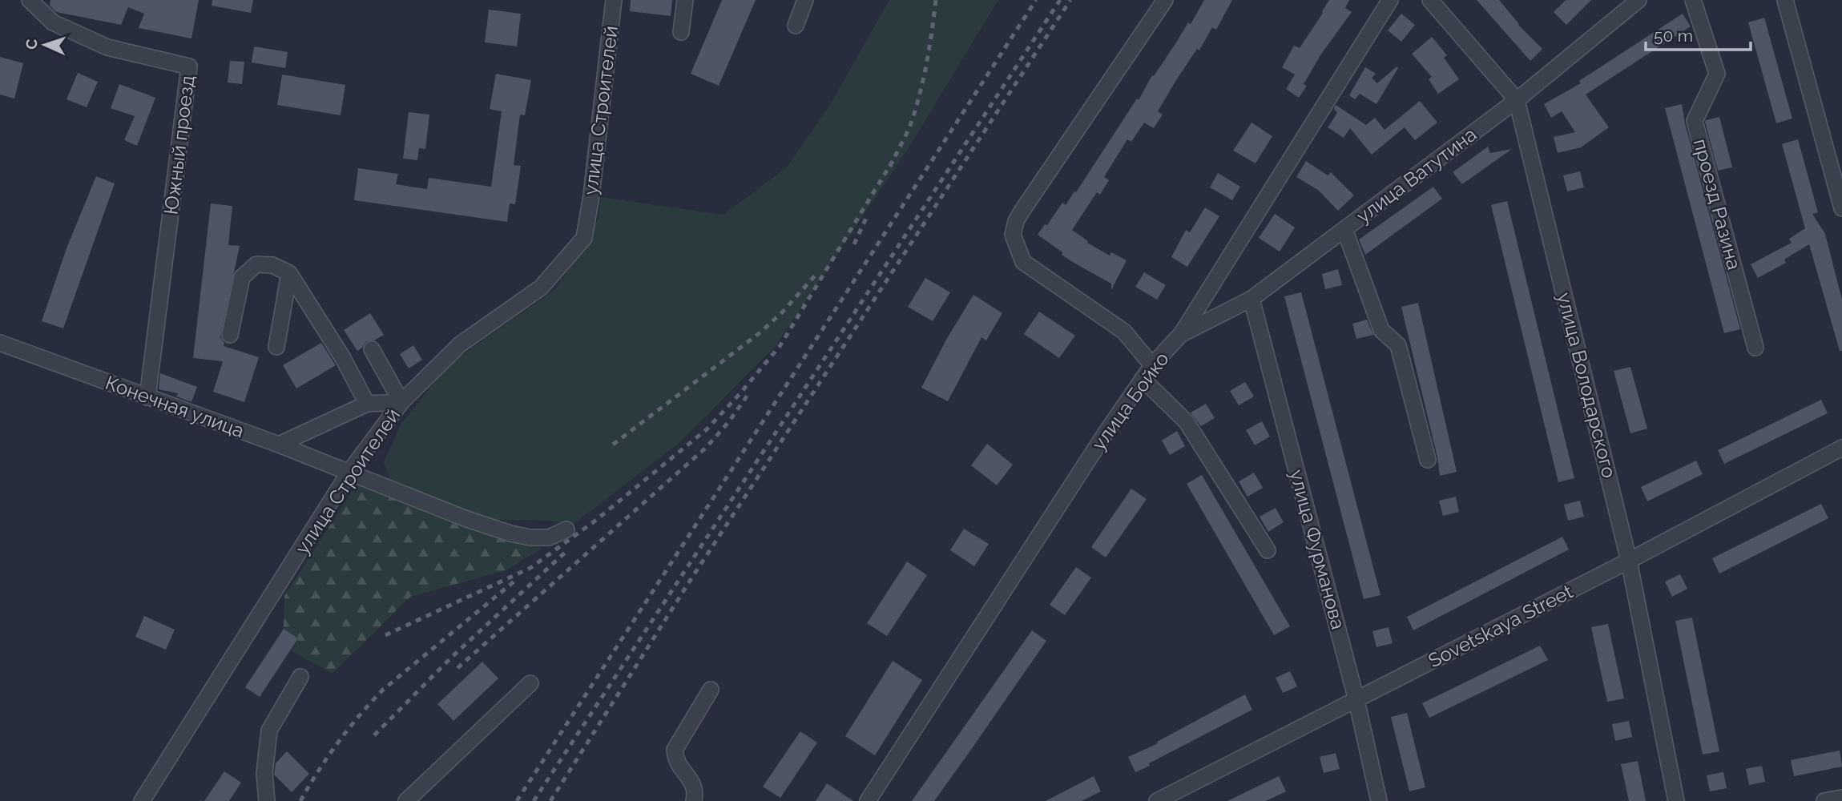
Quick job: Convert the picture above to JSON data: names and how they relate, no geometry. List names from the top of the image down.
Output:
{
  "streets": {
    "street": [
      "улица Строителей",
      "Южный проезд",
      "улица Ватутина",
      "проезд Разина",
      "улица Володарского",
      "улица Бойко",
      "Конечная улица",
      "улица Фурманова",
      "Sovetskaya Street"
    ]
  },
  "crossings": [
    ["улица Строителей", "Конечная улица"],
    ["Южный проезд", "Конечная улица"],
    ["улица Ватутина", "улица Володарского"],
    ["улица Ватутина", "улица Бойко"],
    ["улица Ватутина", "улица Фурманова"],
    ["улица Володарского", "Sovetskaya Street"],
    ["улица Фурманова", "Sovetskaya Street"]
  ],
  "scale_bar": "50 m",
  "north": "left"
}
